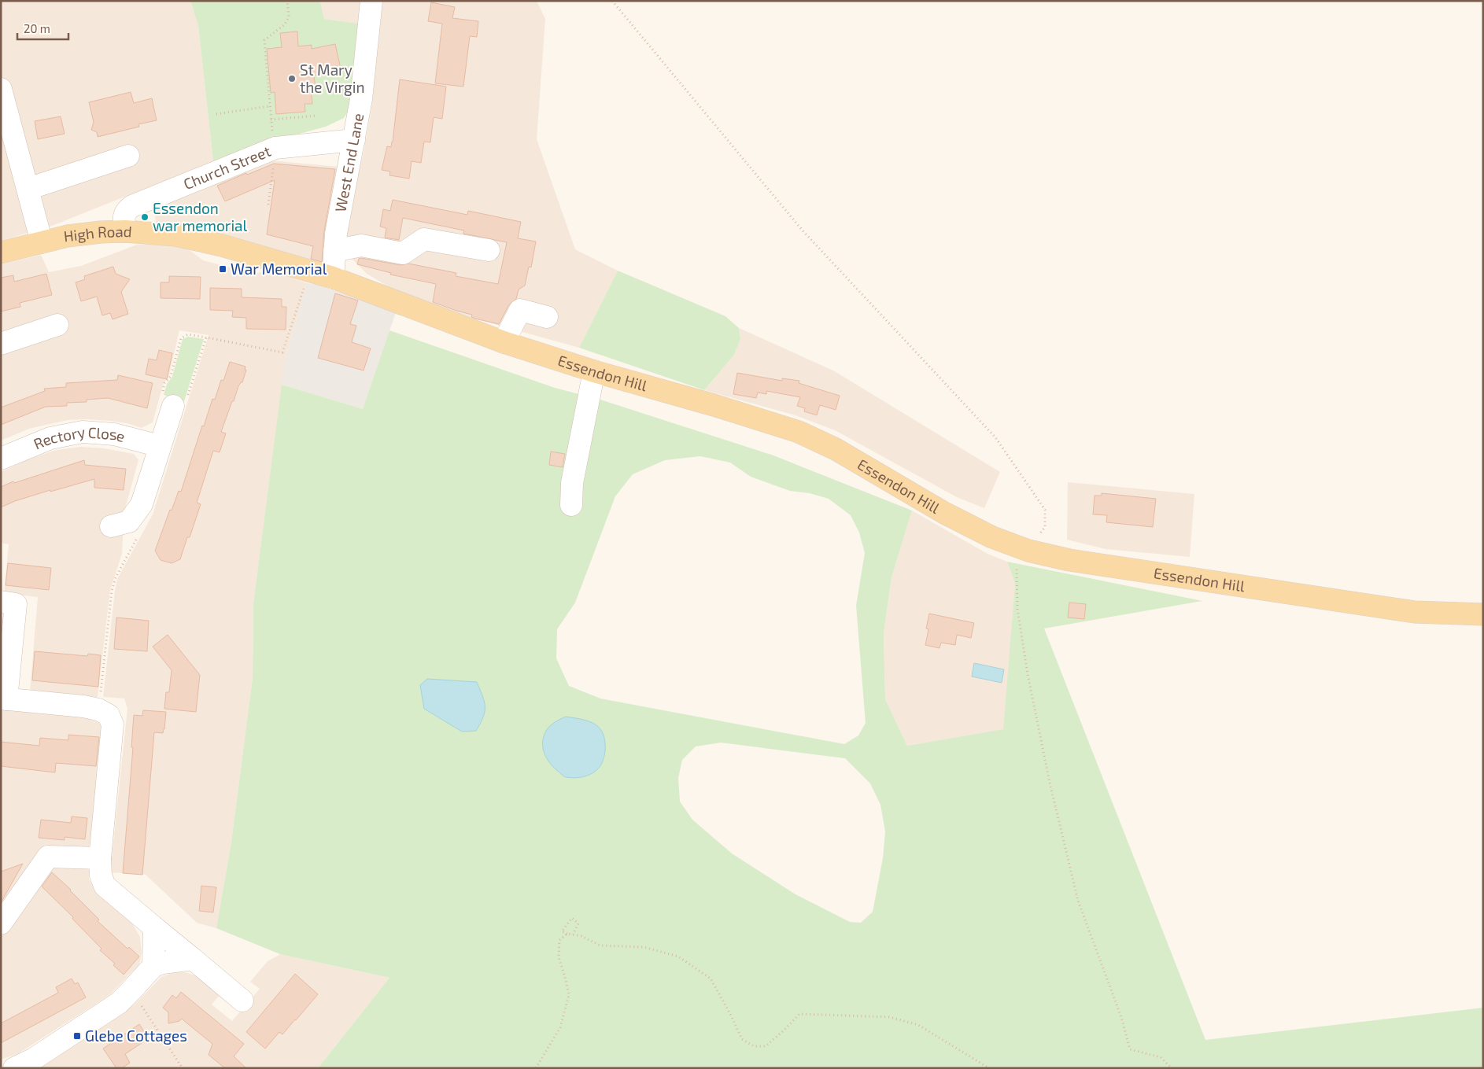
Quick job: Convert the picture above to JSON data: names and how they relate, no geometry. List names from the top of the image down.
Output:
{
  "streets": {
    "main road": ["High Road", "Essendon Hill"],
    "street": ["West End Lane", "Church Street", "Rectory Close"]
  },
  "crossings": [
    ["West End Lane", "Church Street"],
    ["West End Lane", "High Road"],
    ["West End Lane", "Essendon Hill"],
    ["Church Street", "High Road"],
    ["High Road", "Essendon Hill"]
  ],
  "places": {
    "other": ["St Mary the Virgin", "Essendon war memorial"],
    "transit": ["War Memorial", "Glebe Cottages"]
  },
  "scale_bar": "20 m"
}
